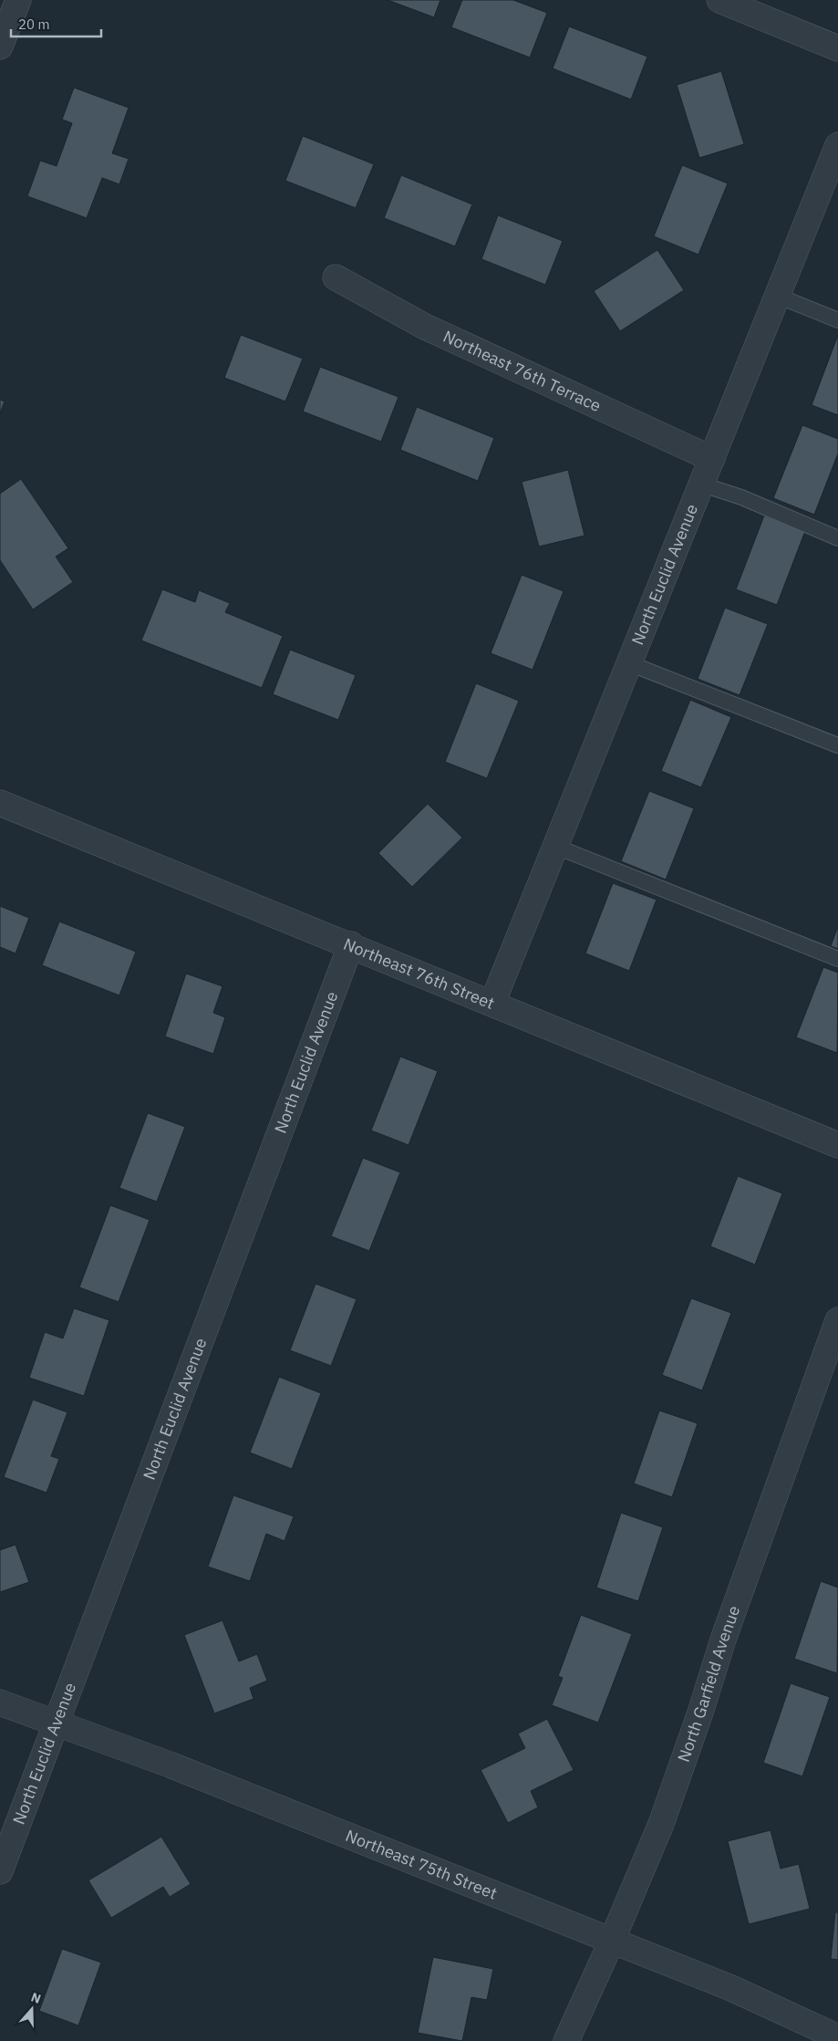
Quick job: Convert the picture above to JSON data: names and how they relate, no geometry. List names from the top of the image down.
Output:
{
  "streets": {
    "street": [
      "Northeast 76th Terrace",
      "North Euclid Avenue",
      "Northeast 76th Street",
      "North Garfield Avenue",
      "Northeast 75th Street"
    ]
  },
  "crossings": [
    ["Northeast 76th Terrace", "North Euclid Avenue"],
    ["North Euclid Avenue", "Northeast 76th Street"],
    ["North Euclid Avenue", "Northeast 75th Street"],
    ["North Garfield Avenue", "Northeast 75th Street"]
  ],
  "scale_bar": "20 m",
  "north": "top"
}
